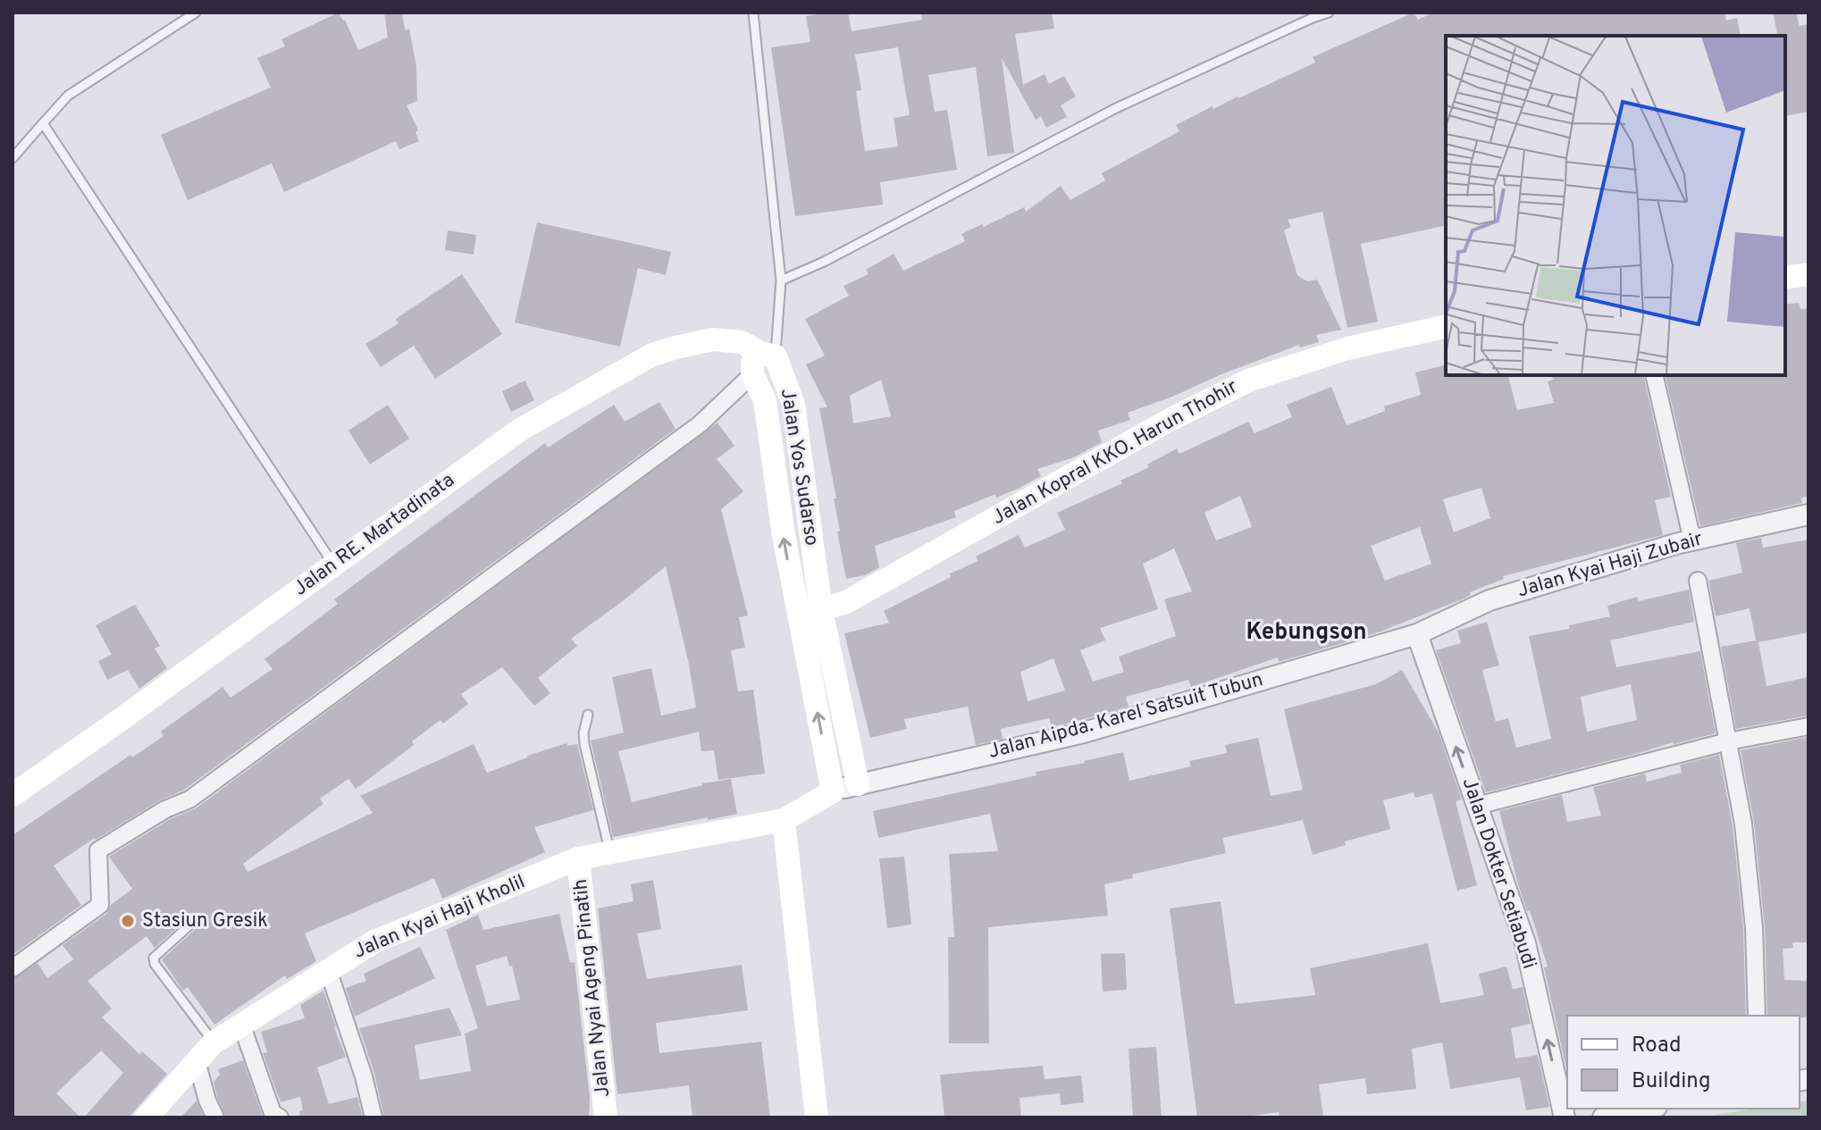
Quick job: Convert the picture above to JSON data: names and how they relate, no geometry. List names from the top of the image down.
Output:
{
  "streets": {
    "main road": [
      "Jalan Kopral KKO. Harun Thohir",
      "Jalan Yos Sudarso",
      "Jalan RE. Martadinata",
      "Jalan Kyai Haji Kholil",
      "Jalan Nyai Ageng Pinatih"
    ],
    "street": ["Jalan Kyai Haji Zubair", "Jalan Aipda. Karel Satsuit Tubun", "Jalan Dokter Setiabudi"]
  },
  "crossings": [
    ["Jalan Kopral KKO. Harun Thohir", "Jalan Yos Sudarso"],
    ["Jalan Yos Sudarso", "Jalan RE. Martadinata"],
    ["Jalan Yos Sudarso", "Jalan Aipda. Karel Satsuit Tubun"],
    ["Jalan Yos Sudarso", "Jalan Kyai Haji Kholil"],
    ["Jalan Kyai Haji Zubair", "Jalan Aipda. Karel Satsuit Tubun"],
    ["Jalan Kyai Haji Zubair", "Jalan Dokter Setiabudi"],
    ["Jalan Aipda. Karel Satsuit Tubun", "Jalan Dokter Setiabudi"],
    ["Jalan Aipda. Karel Satsuit Tubun", "Jalan Kyai Haji Kholil"],
    ["Jalan Kyai Haji Kholil", "Jalan Nyai Ageng Pinatih"]
  ],
  "one_way": ["Jalan Dokter Setiabudi"],
  "districts": ["Kebungson"],
  "places": ["Stasiun Gresik"],
  "legend": ["Road", "Building"]
}
